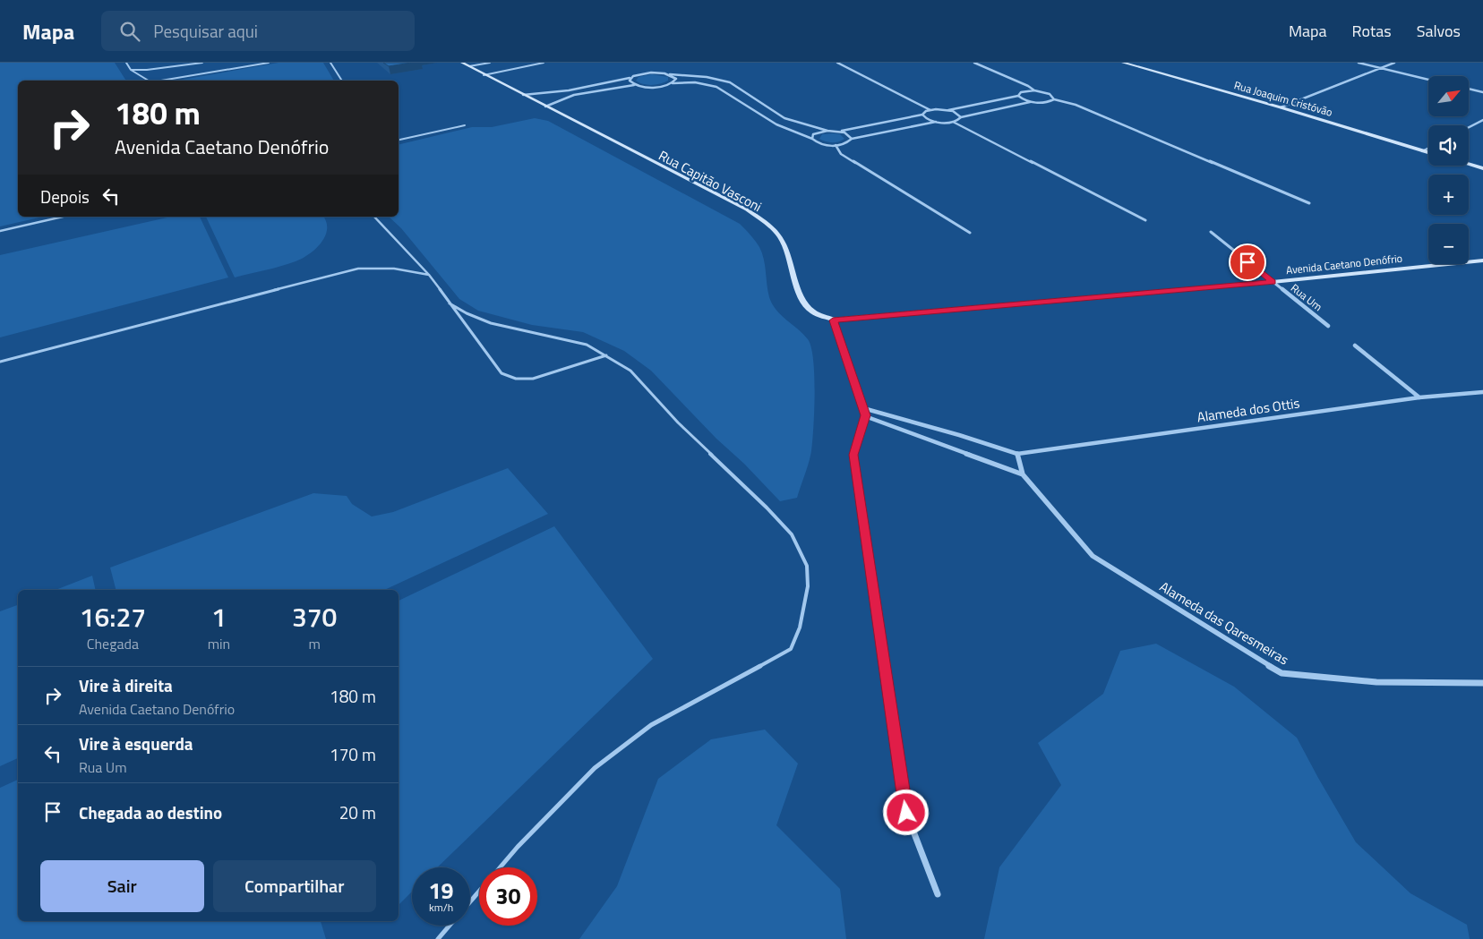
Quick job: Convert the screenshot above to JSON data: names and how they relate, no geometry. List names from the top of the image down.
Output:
{
  "streets": {
    "street": [
      "Rua Joaquim Cristóvão",
      "Rua Capitão Vasconi",
      "Avenida Caetano Denófrio",
      "Rua Um",
      "Alameda dos Ottis",
      "Alameda das Qaresmeiras"
    ]
  },
  "crossings": [
    ["Rua Capitão Vasconi", "Avenida Caetano Denófrio"],
    ["Avenida Caetano Denófrio", "Rua Um"],
    ["Alameda dos Ottis", "Alameda das Qaresmeiras"]
  ],
  "north": "top right",
  "page": {
    "header": "Mapa",
    "search": "Pesquisar aqui",
    "nav": ["Mapa", "Rotas", "Salvos"],
    "map_buttons": ["+", "−"],
    "turn": ["180 m", "Avenida Caetano Denófrio"],
    "then": "Depois",
    "eta": [
      "16:27",
      "Chegada",
      "1",
      "min",
      "370",
      "m"
    ],
    "list": [
      {
        "name": "Vire à direita",
        "note": "Avenida Caetano Denófrio",
        "value": "180 m"
      },
      {
        "name": "Vire à esquerda",
        "note": "Rua Um",
        "value": "170 m"
      },
      {
        "name": "Chegada ao destino",
        "value": "20 m"
      }
    ],
    "buttons": ["Sair", "Compartilhar"],
    "speed": "19 km/h",
    "limit": "30"
  }
}
